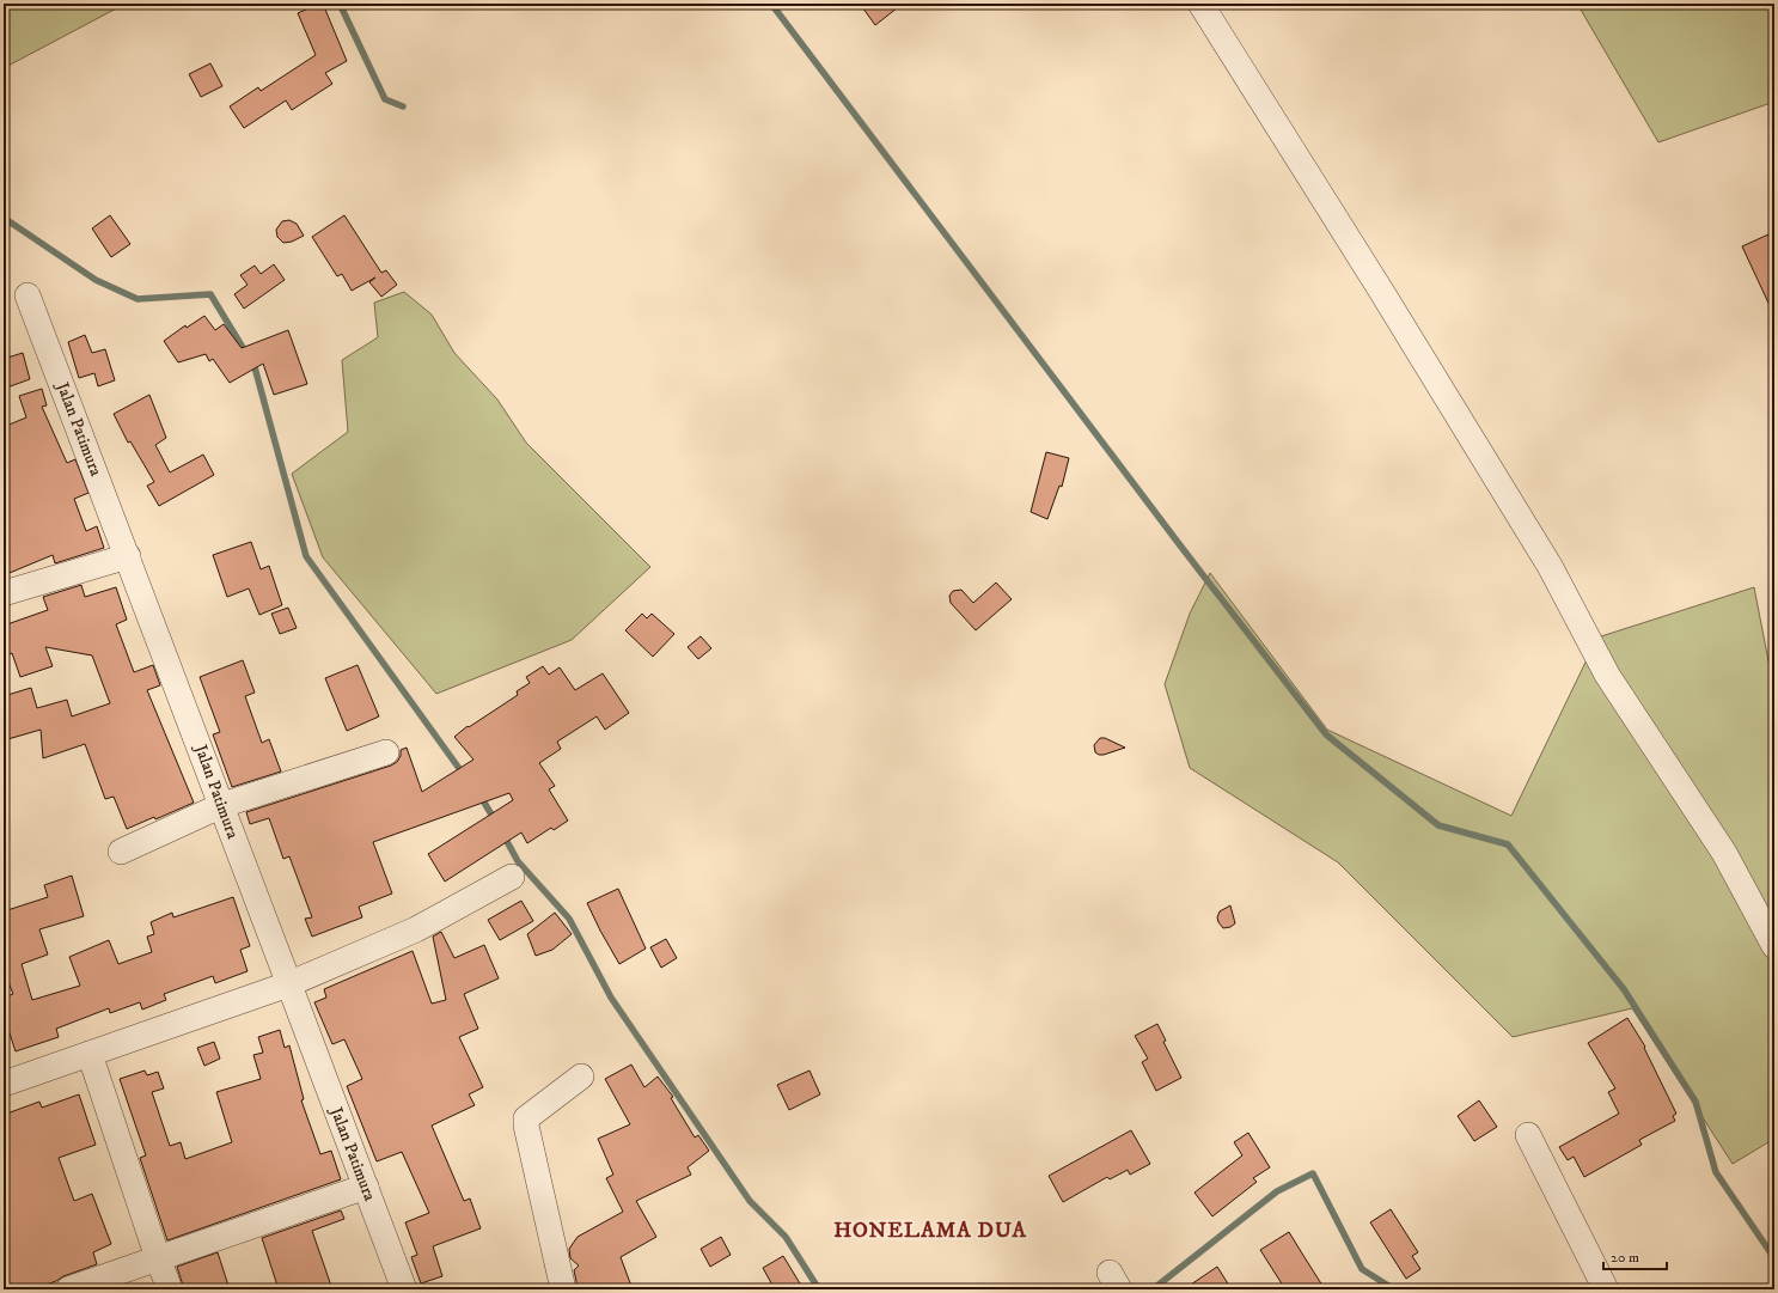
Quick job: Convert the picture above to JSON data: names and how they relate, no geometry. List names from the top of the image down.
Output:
{
  "streets": {
    "street": ["Jalan Patimura"]
  },
  "districts": ["HONELAMA DUA"],
  "scale_bar": "20 m"
}
